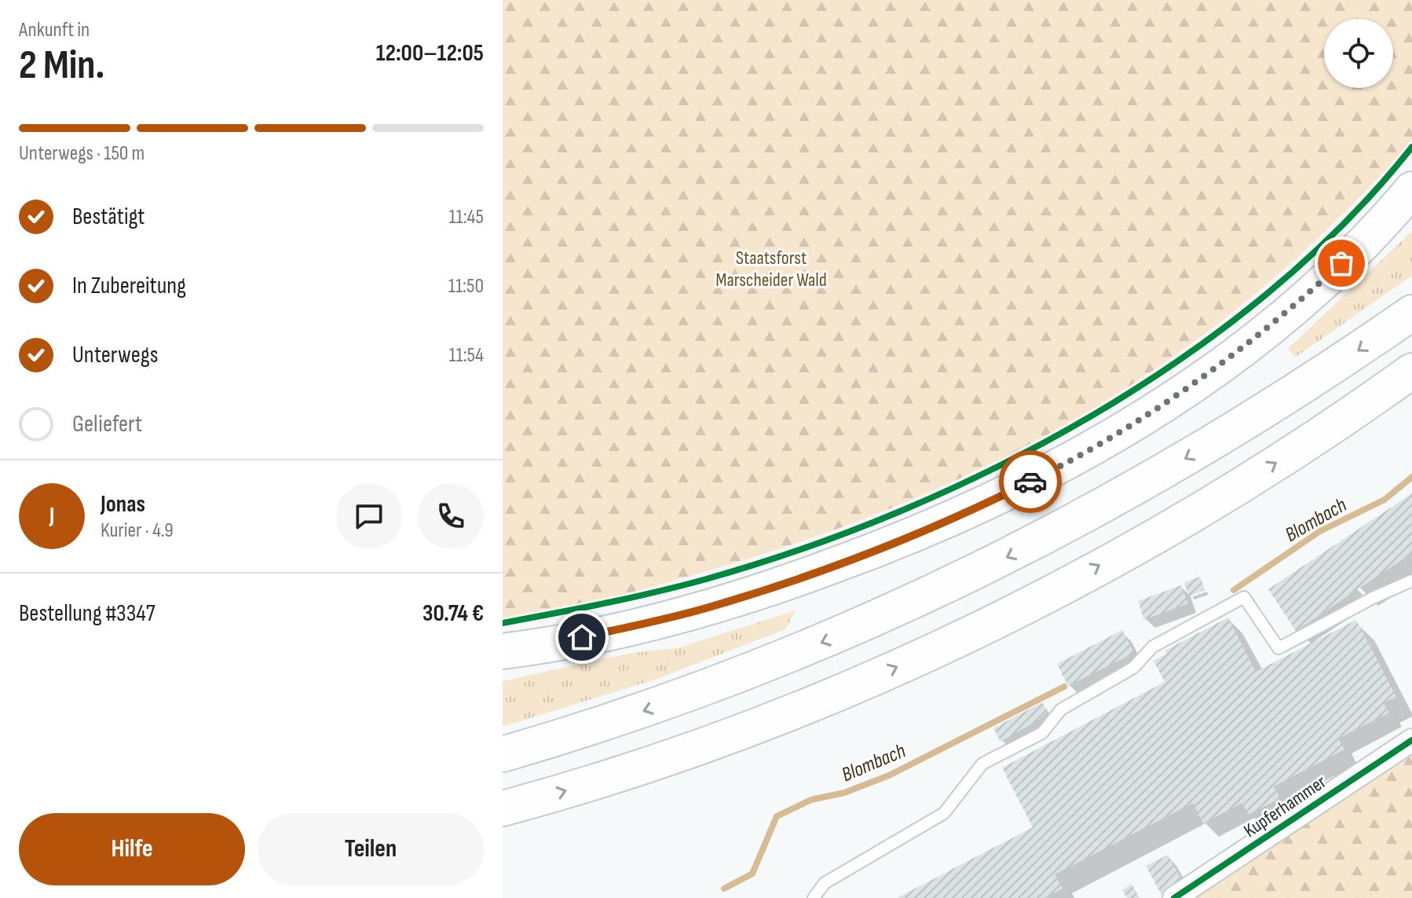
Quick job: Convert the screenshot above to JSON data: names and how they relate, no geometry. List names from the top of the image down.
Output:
{
  "streets": {
    "street": ["Kupferhammer"]
  },
  "water": ["Blombach"],
  "parks": ["Staatsforst Marscheider Wald"],
  "page": {
    "heading": ["2 Min.", "Ankunft in", "12:00–12:05"],
    "panel": [
      "Jonas",
      "Kurier · 4.9",
      "Bestellung #3347",
      "30.74 €"
    ],
    "bar": "Unterwegs · 150 m",
    "list": [
      ["Bestätigt", "11:45"],
      ["In Zubereitung", "11:50"],
      ["Unterwegs", "11:54"],
      "Geliefert"
    ],
    "round": "J",
    "buttons": ["Hilfe", "Teilen"]
  }
}
